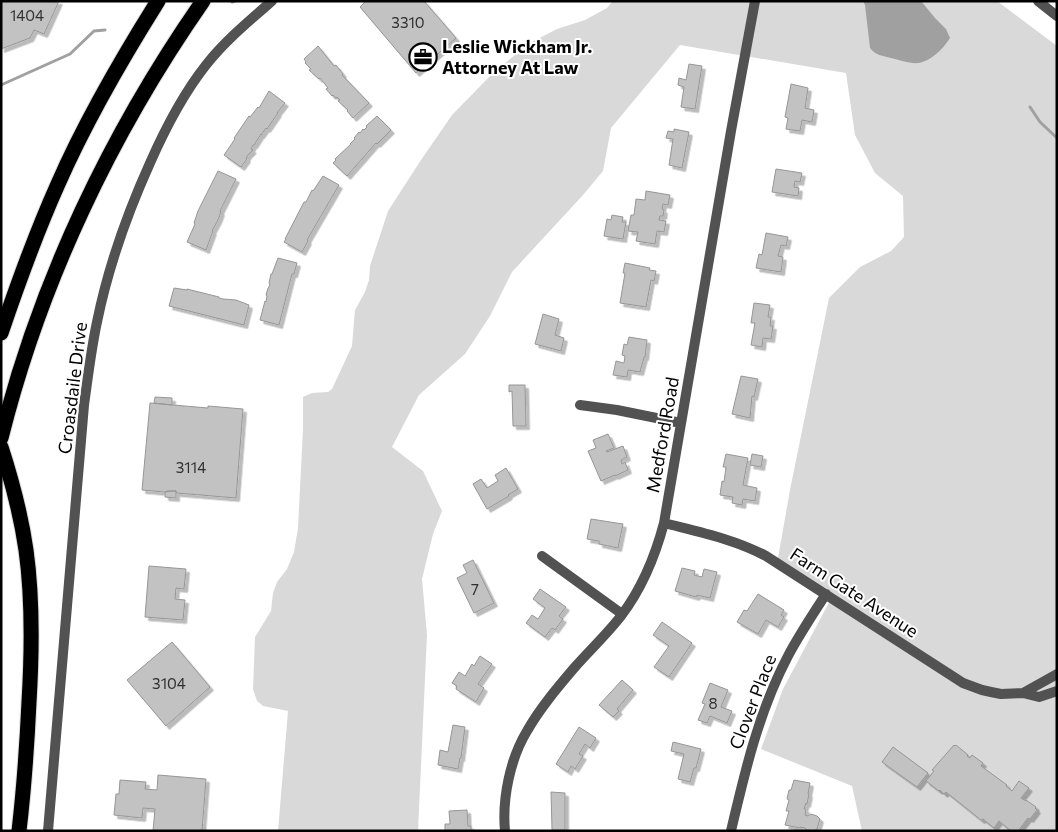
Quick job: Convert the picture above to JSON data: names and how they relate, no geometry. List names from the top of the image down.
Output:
{
  "streets": {
    "street": [
      "Croasdaile Drive",
      "Medford Road",
      "Farm Gate Avenue",
      "Clover Place"
    ]
  },
  "crossings": [
    ["Medford Road", "Farm Gate Avenue"],
    ["Farm Gate Avenue", "Clover Place"]
  ],
  "places": {
    "office": ["Leslie Wickham Jr. Attorney At Law"]
  },
  "house_numbers": [
    "1404",
    "3310",
    "3114",
    "7",
    "3104",
    "8"
  ]
}
